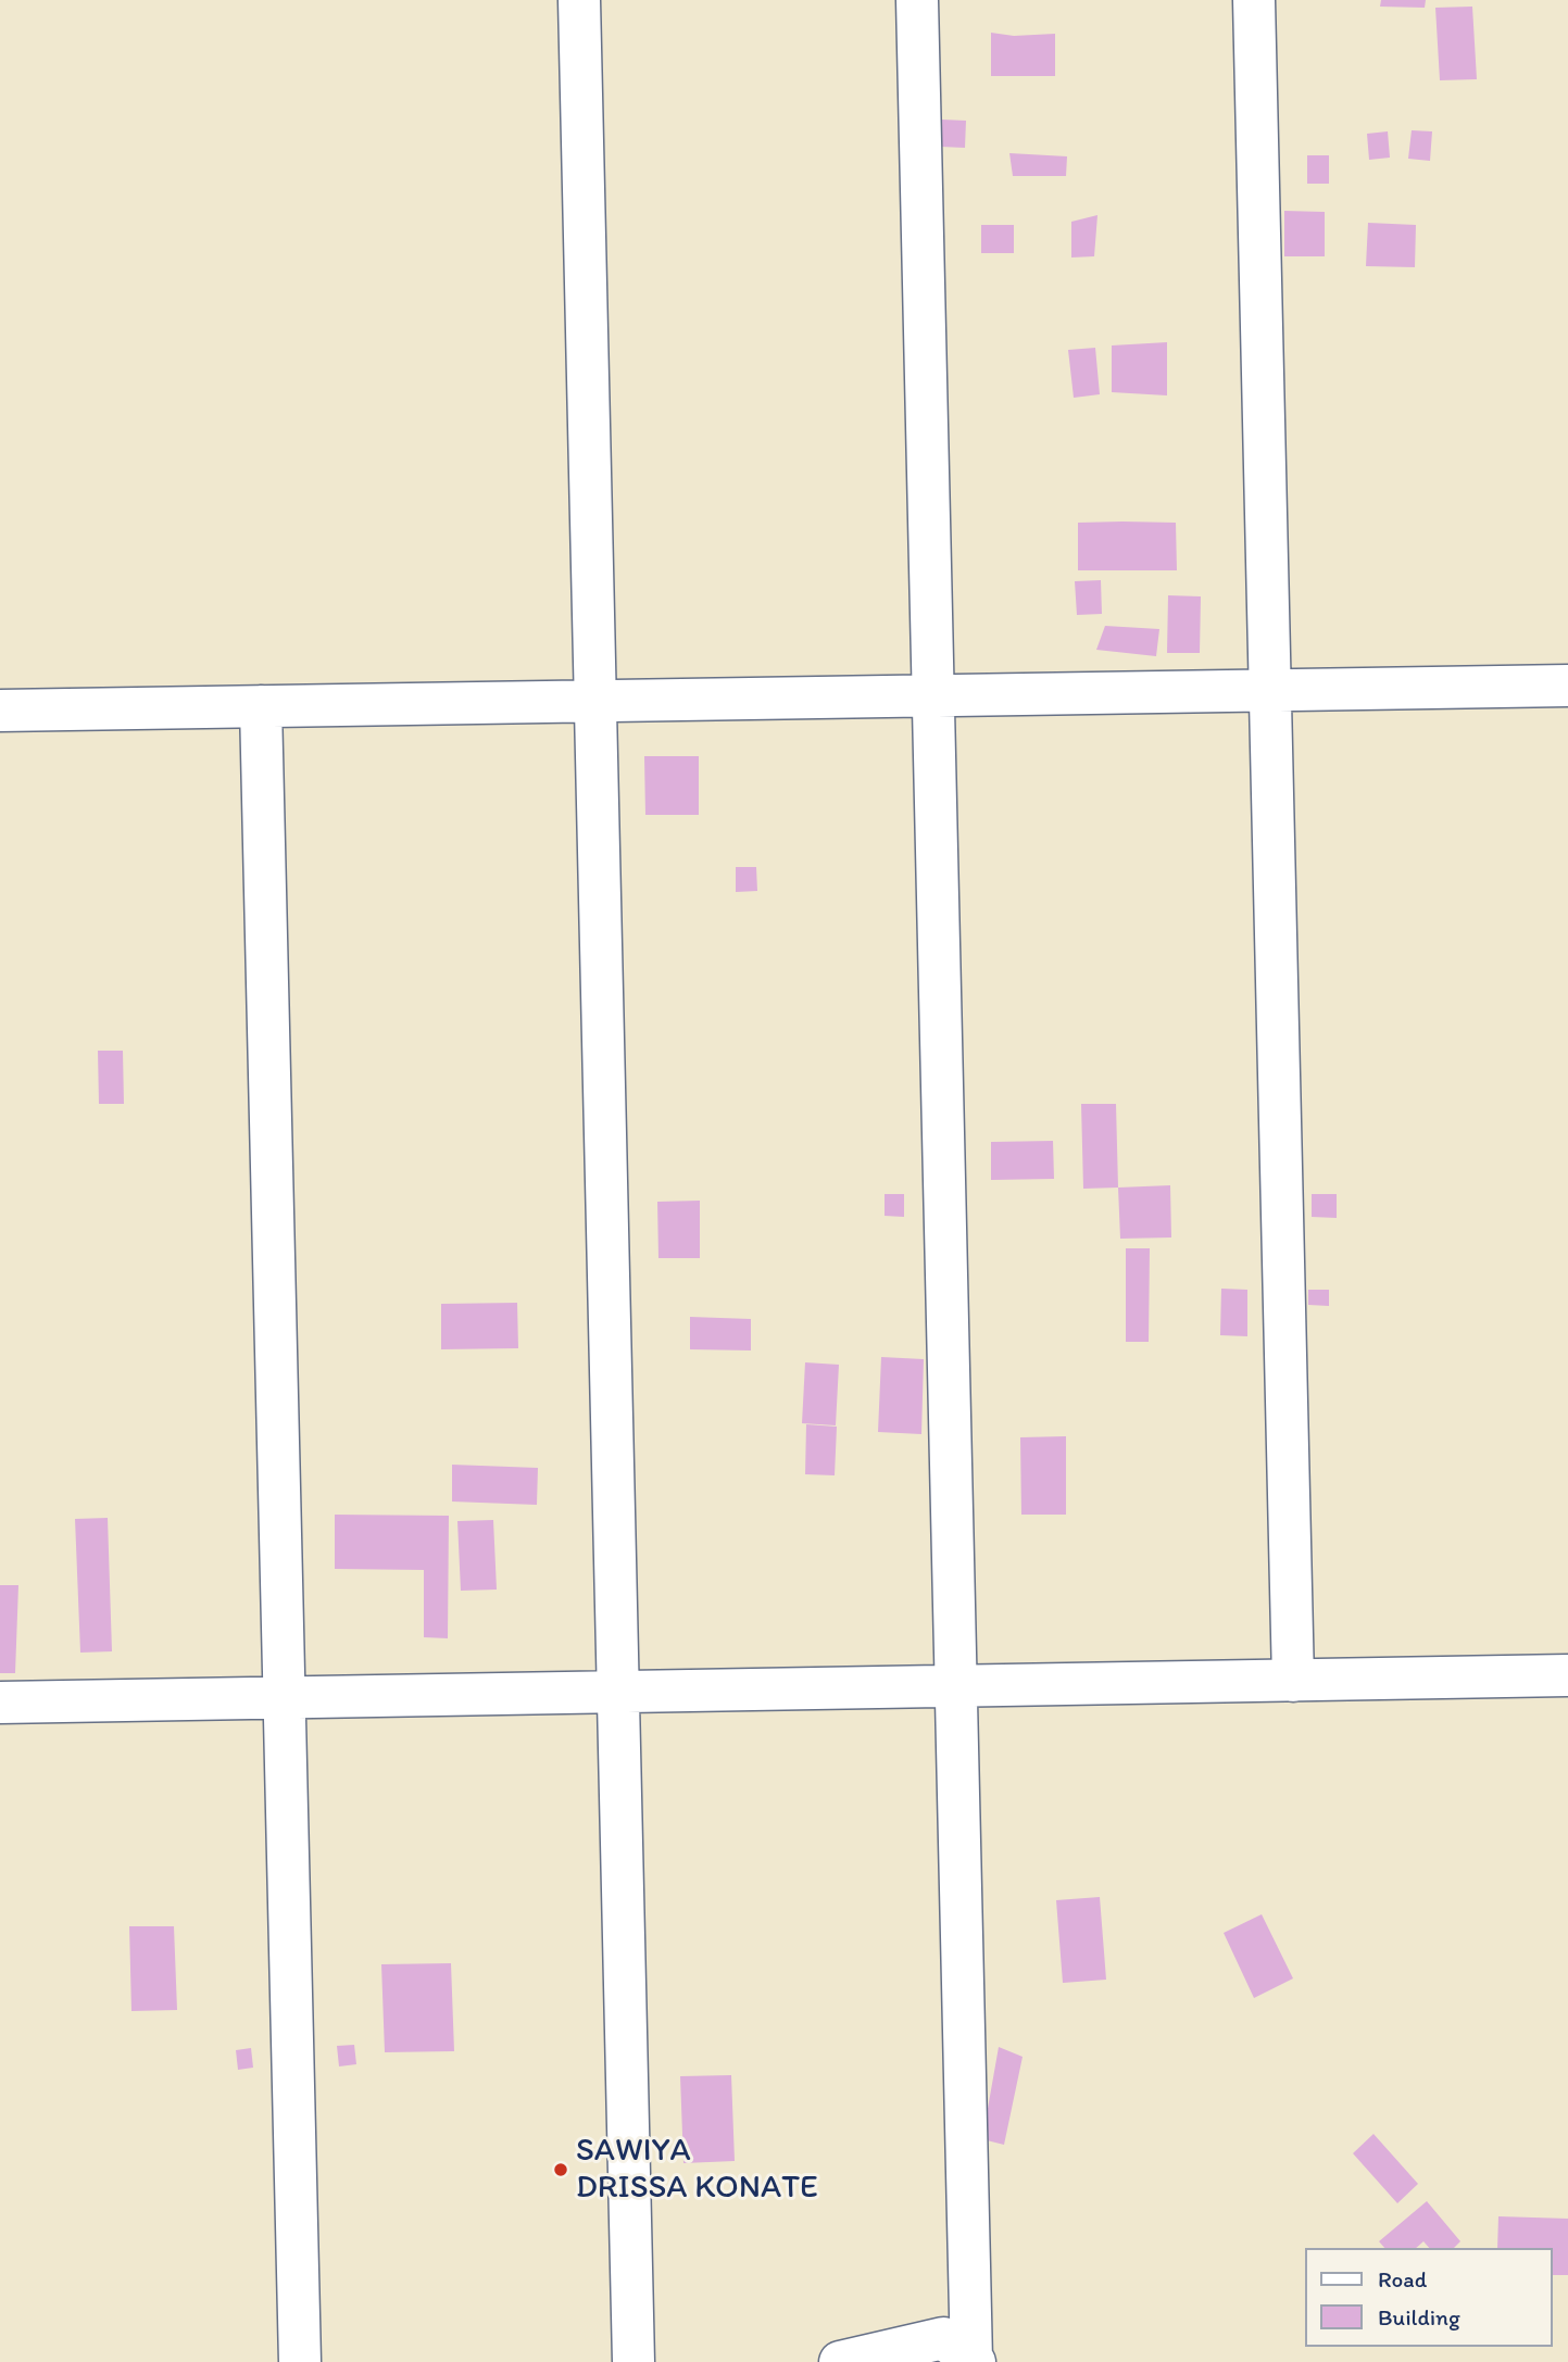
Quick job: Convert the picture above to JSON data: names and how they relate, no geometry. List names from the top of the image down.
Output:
{
  "places": ["SAWIYA DRISSA KONATE"],
  "legend": ["Road", "Building"]
}
